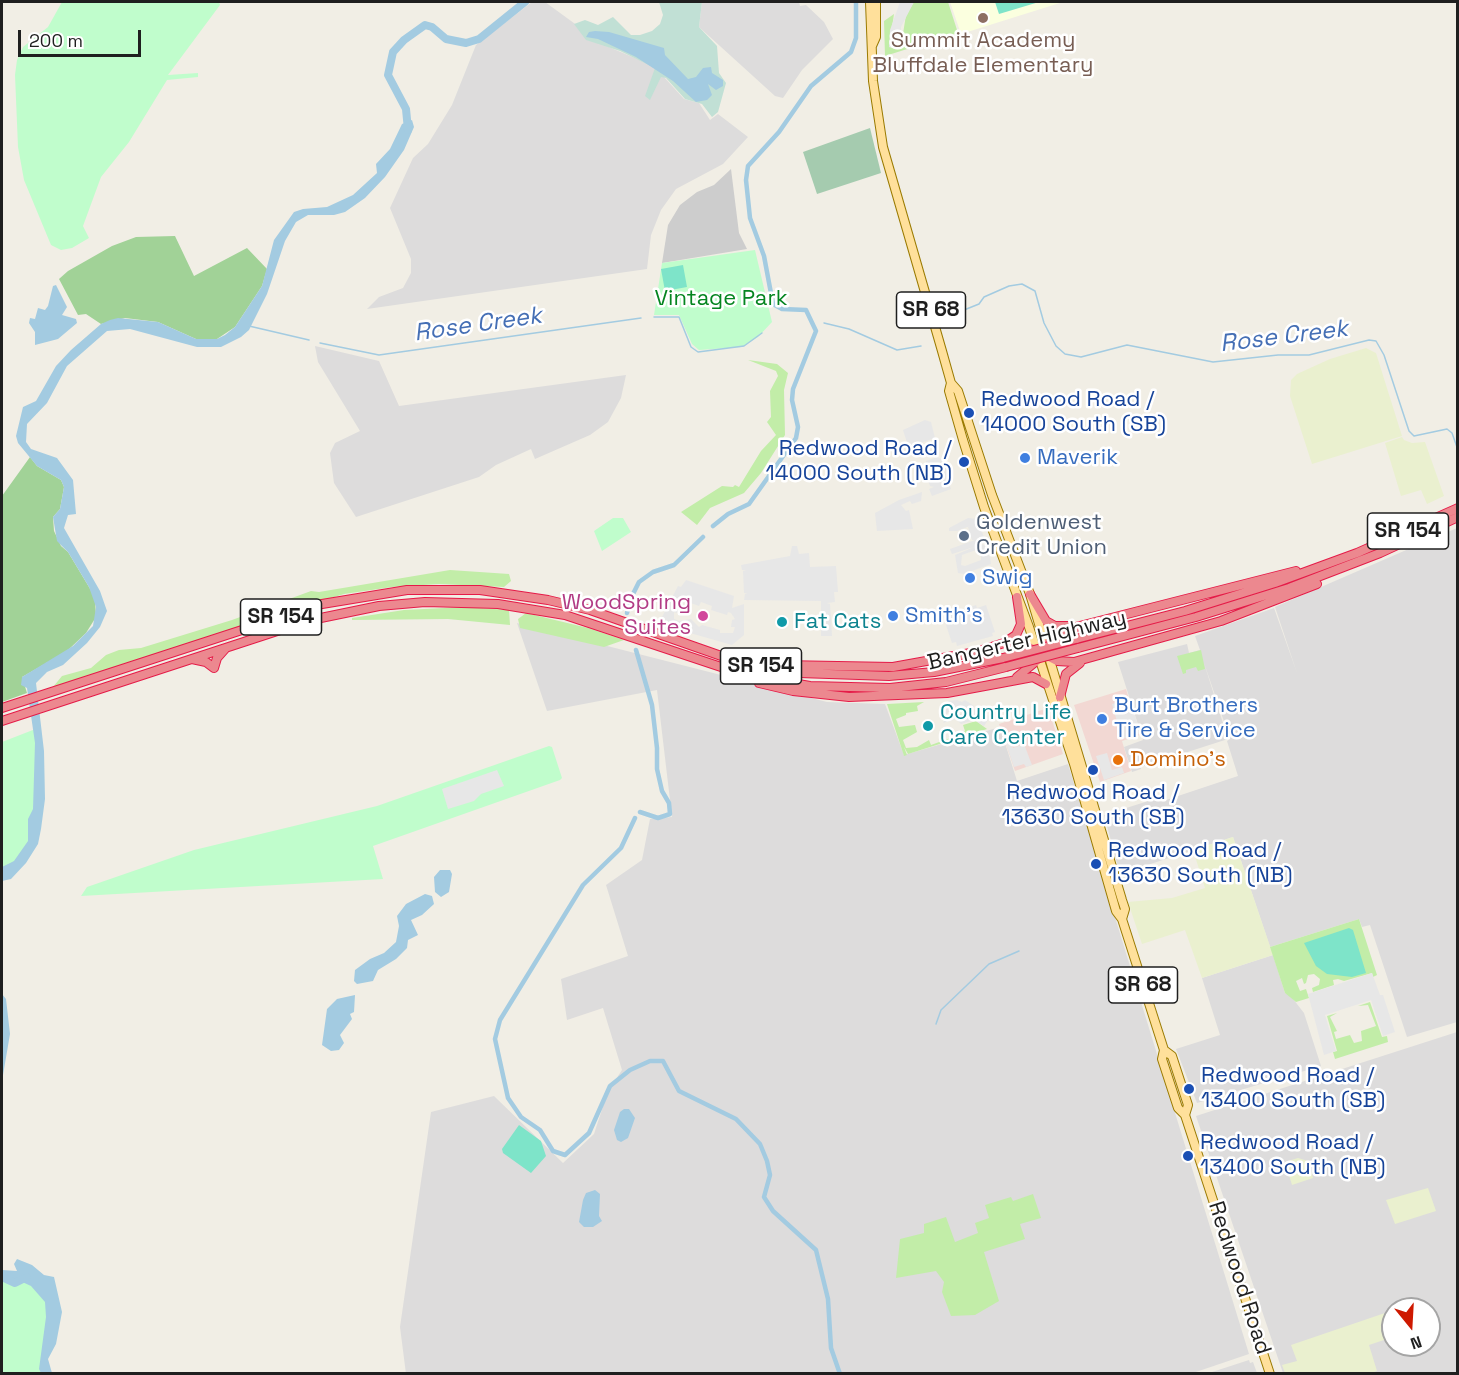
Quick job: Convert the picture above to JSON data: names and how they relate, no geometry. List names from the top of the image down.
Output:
{
  "streets": {
    "highway": ["SR 154", "Bangerter Highway"],
    "main road": ["SR 68", "Redwood Road"]
  },
  "crossings": [
    ["SR 68", "Redwood Road"]
  ],
  "water": ["Rose Creek"],
  "parks": ["Vintage Park"],
  "places": [
    "Summit Academy Bluffdale Elementary",
    "Redwood Road / 14000 South (SB)",
    "Maverik",
    "Redwood Road / 14000 South (NB)",
    "Goldenwest Credit Union",
    "Swig",
    "WoodSpring Suites",
    "Smith's",
    "Fat Cats",
    "Burt Brothers Tire & Service",
    "Country Life Care Center",
    "Domino's",
    "Redwood Road / 13630 South (SB)",
    "Redwood Road / 13630 South (NB)",
    "Redwood Road / 13400 South (SB)",
    "Redwood Road / 13400 South (NB)"
  ],
  "scale_bar": "200 m",
  "north": "bottom"
}
